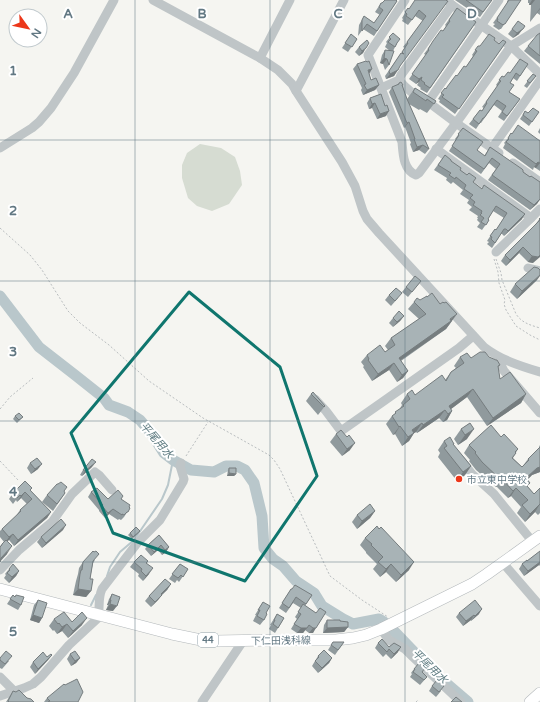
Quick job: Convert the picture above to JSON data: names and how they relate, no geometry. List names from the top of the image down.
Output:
{
  "streets": {
    "main road": ["44", "下仁田浅科線"]
  },
  "water": ["平尾用水"],
  "places": ["市立東中学校"],
  "north": "bottom right",
  "grid": {
    "columns": [
      "A",
      "B",
      "C",
      "D"
    ],
    "rows": [
      "1",
      "2",
      "3",
      "4",
      "5"
    ]
  }
}
